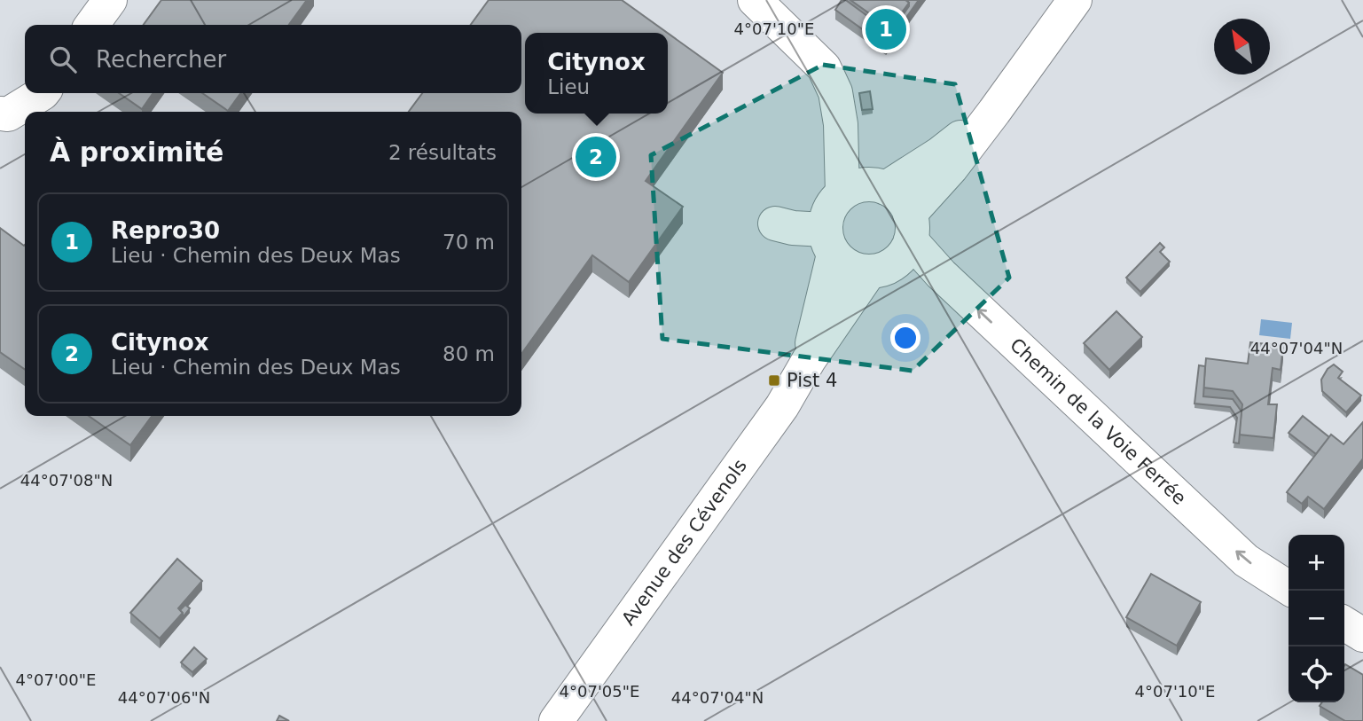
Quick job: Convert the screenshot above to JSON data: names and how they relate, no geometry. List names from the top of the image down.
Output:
{
  "streets": {
    "street": ["Chemin de la Voie Ferrée", "Avenue des Cévenols"]
  },
  "crossings": [
    ["Chemin de la Voie Ferrée", "Avenue des Cévenols"]
  ],
  "one_way": ["Chemin de la Voie Ferrée"],
  "places": {
    "transit": ["Pist 4"]
  },
  "north": "top left",
  "page": {
    "pins": ["1", "2"],
    "search": "Rechercher",
    "popup": ["Citynox", "Lieu"],
    "heading": ["À proximité", "2 résultats"],
    "list": [
      {
        "mark": "1",
        "name": "Repro30",
        "note": "Lieu · Chemin des Deux Mas",
        "value": "70 m"
      },
      {
        "mark": "2",
        "name": "Citynox",
        "note": "Lieu · Chemin des Deux Mas",
        "value": "80 m"
      }
    ],
    "map_buttons": ["+", "−"]
  },
  "coordinates": [
    "4°07'10\"E",
    "44°07'04\"N",
    "44°07'08\"N",
    "4°07'00\"E",
    "4°07'05\"E",
    "44°07'06\"N"
  ]
}
